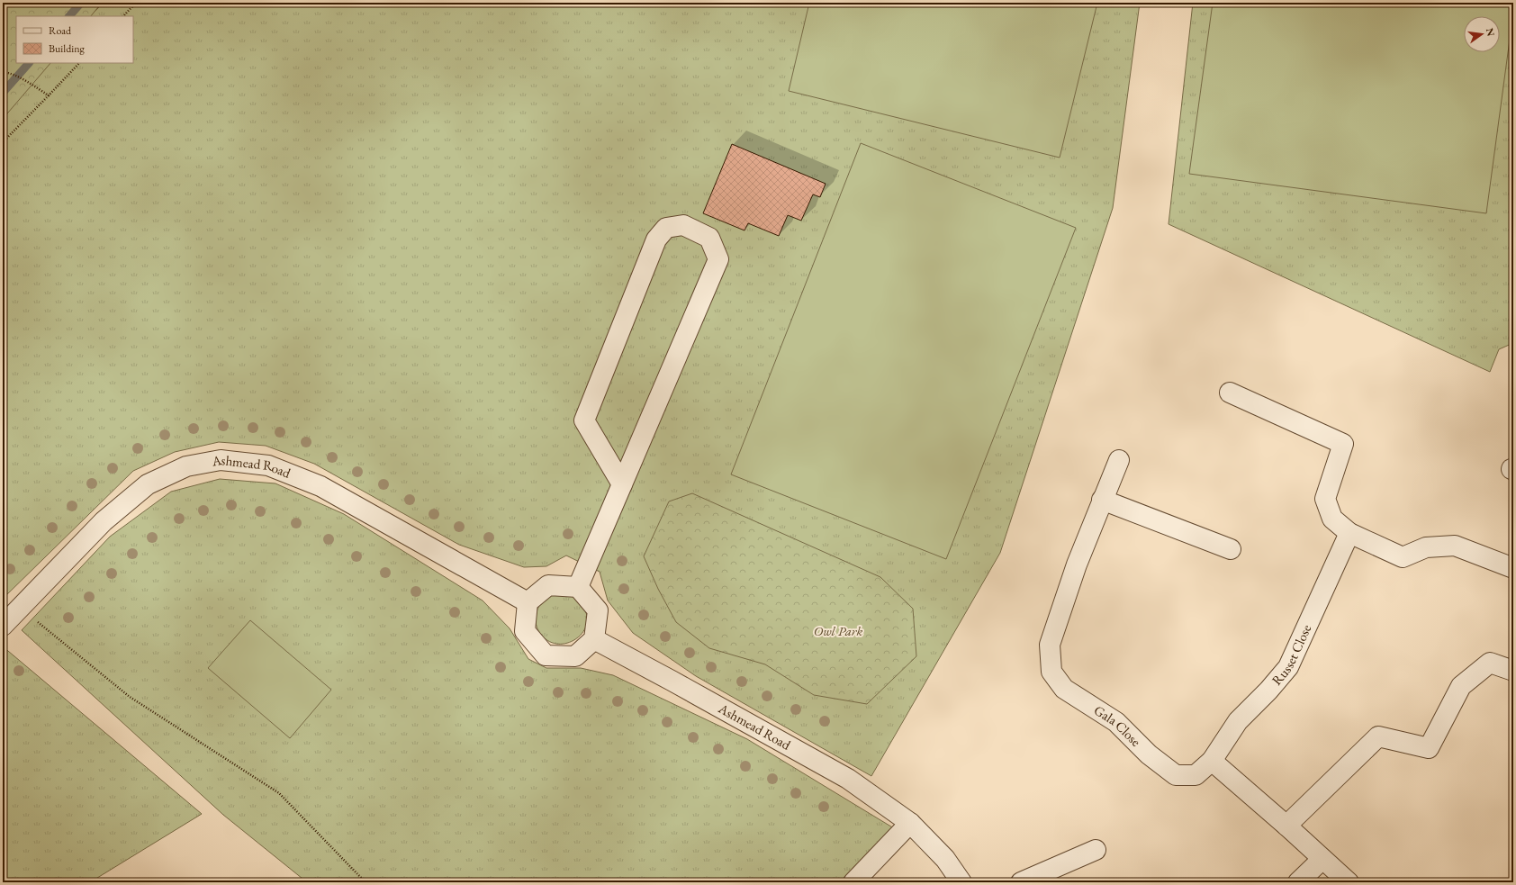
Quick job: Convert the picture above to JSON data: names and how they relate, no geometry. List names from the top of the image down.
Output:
{
  "streets": {
    "street": ["Ashmead Road", "Russet Close", "Gala Close"]
  },
  "crossings": [
    ["Russet Close", "Gala Close"]
  ],
  "parks": ["Owl Park"],
  "legend": ["Road", "Building"],
  "north": "right"
}
